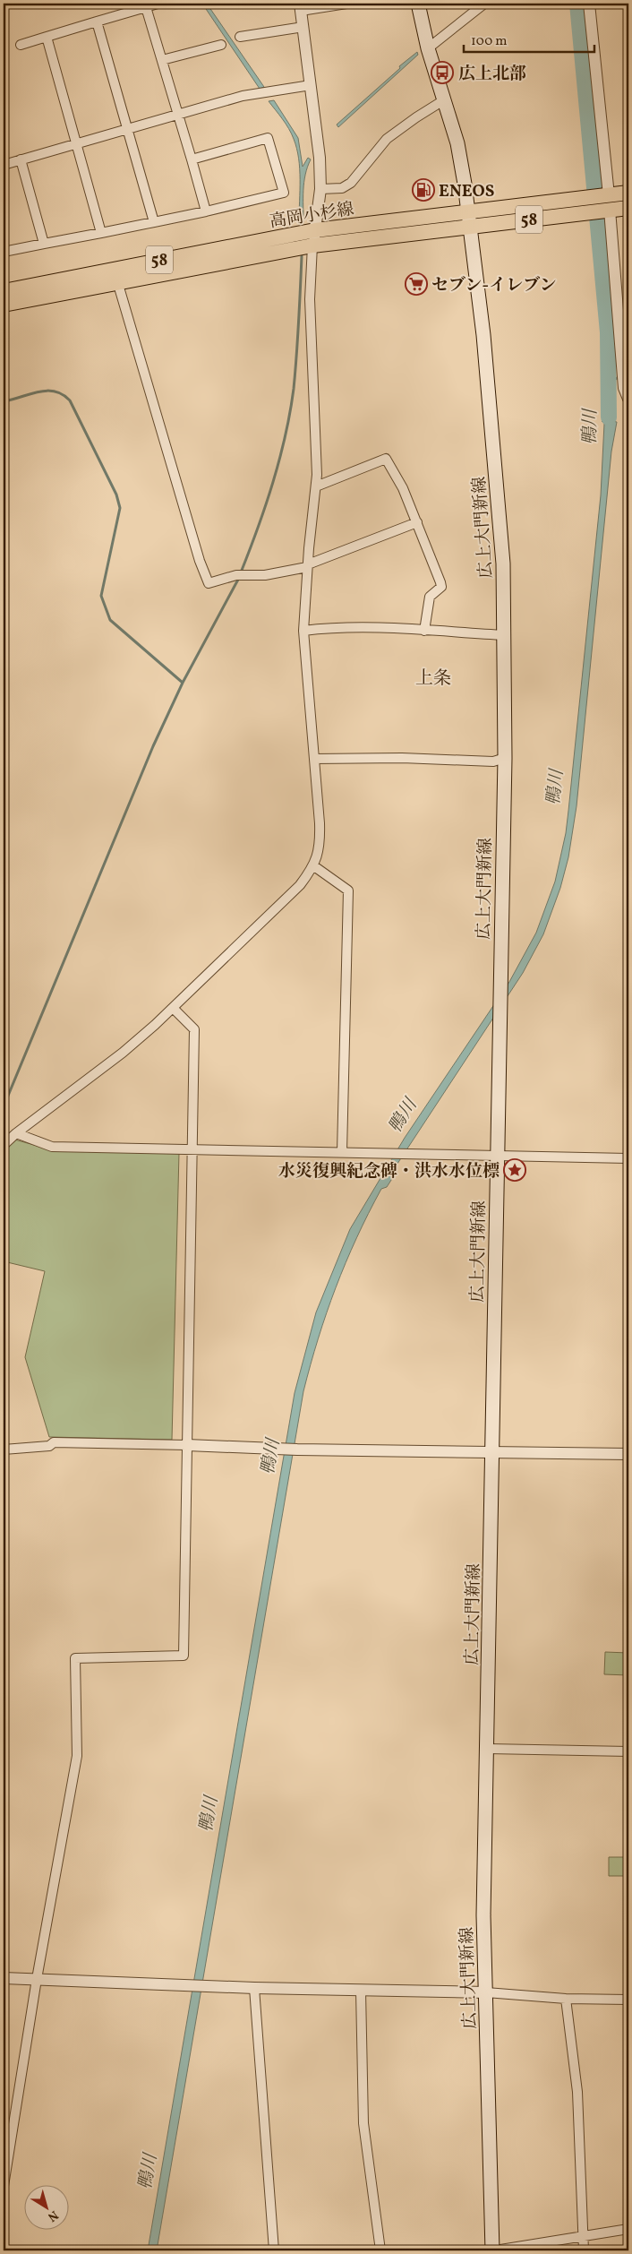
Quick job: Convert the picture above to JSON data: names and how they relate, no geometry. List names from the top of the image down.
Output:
{
  "streets": {
    "main road": ["高岡小杉線", "58", "広上大門新線"]
  },
  "crossings": [
    ["高岡小杉線", "広上大門新線"]
  ],
  "districts": ["上条"],
  "water": ["鴨川"],
  "places": {
    "bus stop": ["広上北部"],
    "fuel station": ["ENEOS"],
    "supermarket": ["セブン-イレブン"],
    "place": ["水災復興紀念碑・洪水水位標"]
  },
  "scale_bar": "100 m",
  "north": "bottom right"
}
